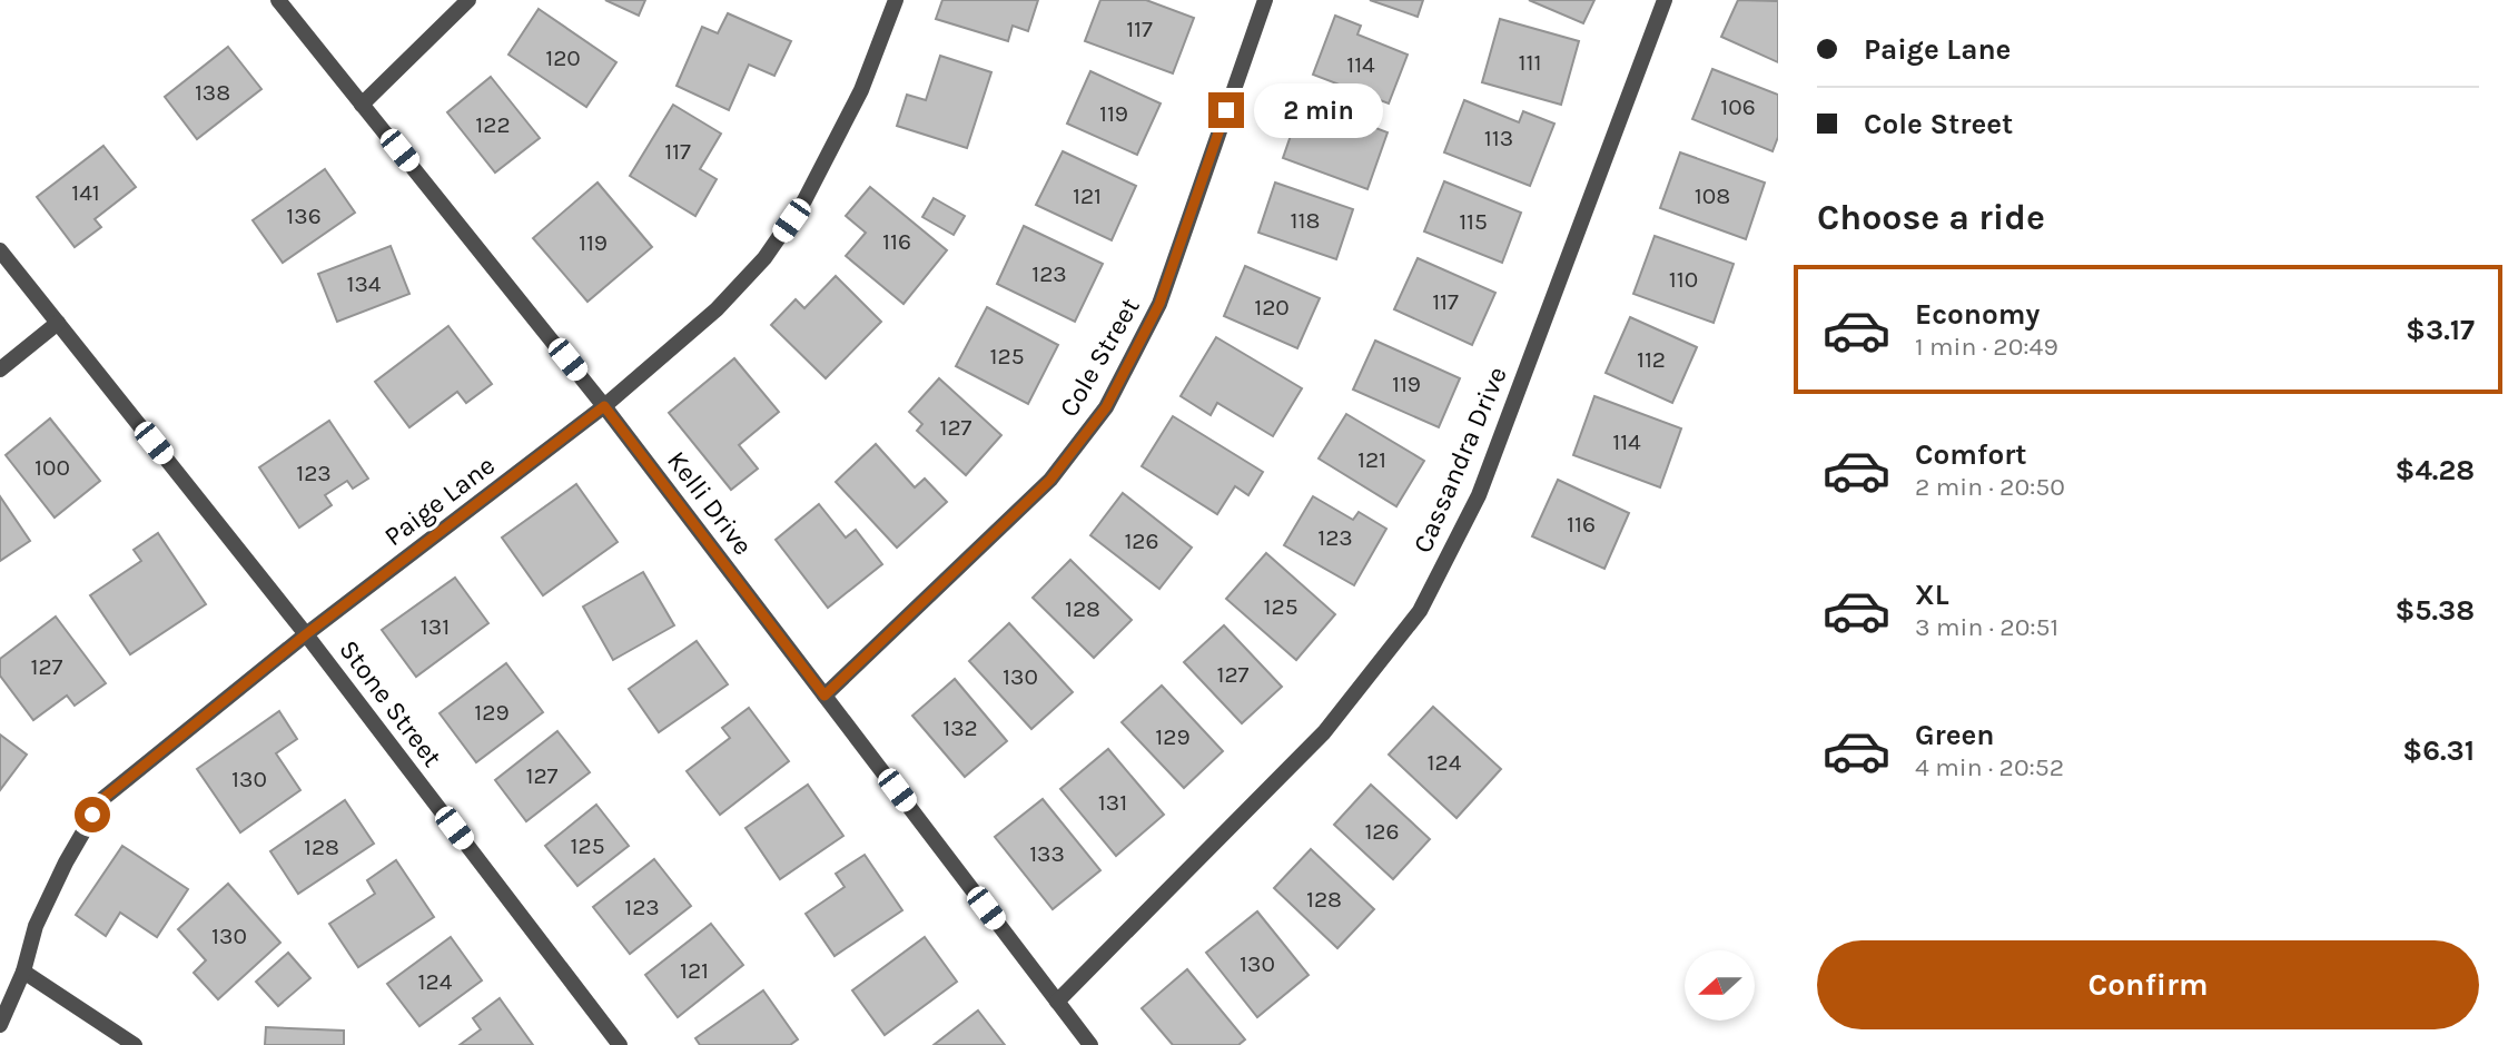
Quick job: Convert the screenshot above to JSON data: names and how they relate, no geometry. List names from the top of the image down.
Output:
{
  "streets": {
    "street": [
      "Cole Street",
      "Cassandra Drive",
      "Paige Lane",
      "Kelli Drive",
      "Stone Street"
    ]
  },
  "crossings": [
    ["Cole Street", "Kelli Drive"],
    ["Cassandra Drive", "Kelli Drive"],
    ["Paige Lane", "Kelli Drive"],
    ["Paige Lane", "Stone Street"]
  ],
  "house_numbers": [
    "117",
    "120",
    "111",
    "114",
    "138",
    "106",
    "119",
    "122",
    "113",
    "117",
    "141",
    "121",
    "108",
    "136",
    "118",
    "115",
    "116",
    "119",
    "123",
    "110",
    "134",
    "117",
    "120",
    "125",
    "112",
    "119",
    "127",
    "114",
    "121",
    "100",
    "123",
    "116",
    "123",
    "126",
    "125",
    "128",
    "131",
    "127",
    "127",
    "130",
    "129",
    "132",
    "129",
    "124",
    "127",
    "130",
    "131",
    "126",
    "125",
    "128",
    "133",
    "128",
    "123",
    "130",
    "130",
    "121",
    "124"
  ],
  "north": "left",
  "page": {
    "banner": ["Paige Lane", "Cole Street"],
    "bubble": "2 min",
    "heading": "Choose a ride",
    "list": [
      {
        "name": "Economy",
        "note": "1 min · 20:49",
        "value": "$3.17"
      },
      {
        "name": "Comfort",
        "note": "2 min · 20:50",
        "value": "$4.28"
      },
      {
        "name": "XL",
        "note": "3 min · 20:51",
        "value": "$5.38"
      },
      {
        "name": "Green",
        "note": "4 min · 20:52",
        "value": "$6.31"
      }
    ],
    "buttons": "Confirm"
  }
}
